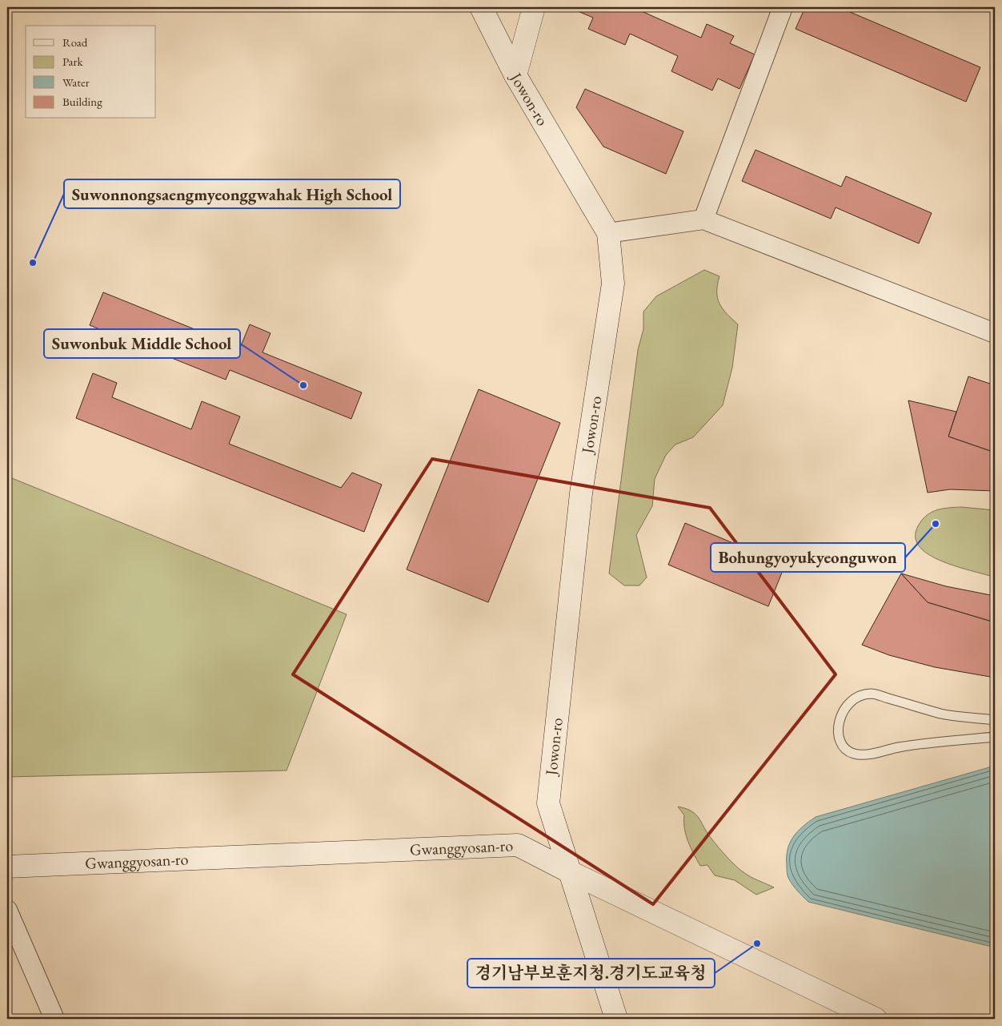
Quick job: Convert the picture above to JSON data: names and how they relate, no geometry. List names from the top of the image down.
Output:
{
  "streets": {
    "main road": ["Jowon-ro", "Gwanggyosan-ro"]
  },
  "crossings": [
    ["Jowon-ro", "Gwanggyosan-ro"]
  ],
  "places": [
    "Suwonnongsaengmyeonggwahak High School",
    "Suwonbuk Middle School",
    "Bohungyoyukyeonguwon",
    "경기남부보훈지청.경기도교육청"
  ],
  "legend": [
    "Road",
    "Park",
    "Water",
    "Building"
  ]
}
